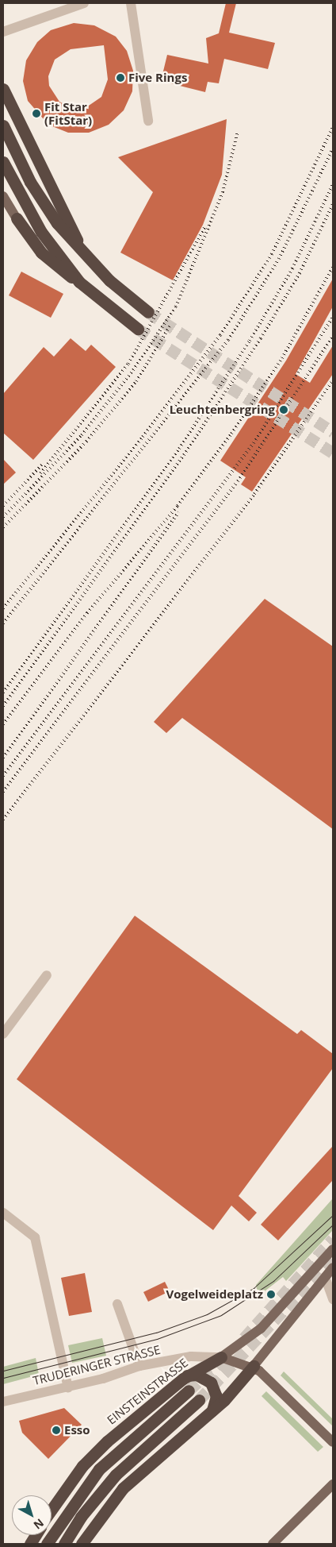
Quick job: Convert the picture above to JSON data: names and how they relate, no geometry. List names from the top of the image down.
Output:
{
  "streets": {
    "highway": ["EINSTEINSTRASSE"],
    "street": ["TRUDERINGER STRASSE"]
  },
  "crossings": [
    ["TRUDERINGER STRASSE", "EINSTEINSTRASSE"]
  ],
  "places": [
    "Five Rings",
    "Fit Star (FitStar)",
    "Leuchtenbergring",
    "Vogelweideplatz",
    "Esso"
  ],
  "north": "bottom right"
}
